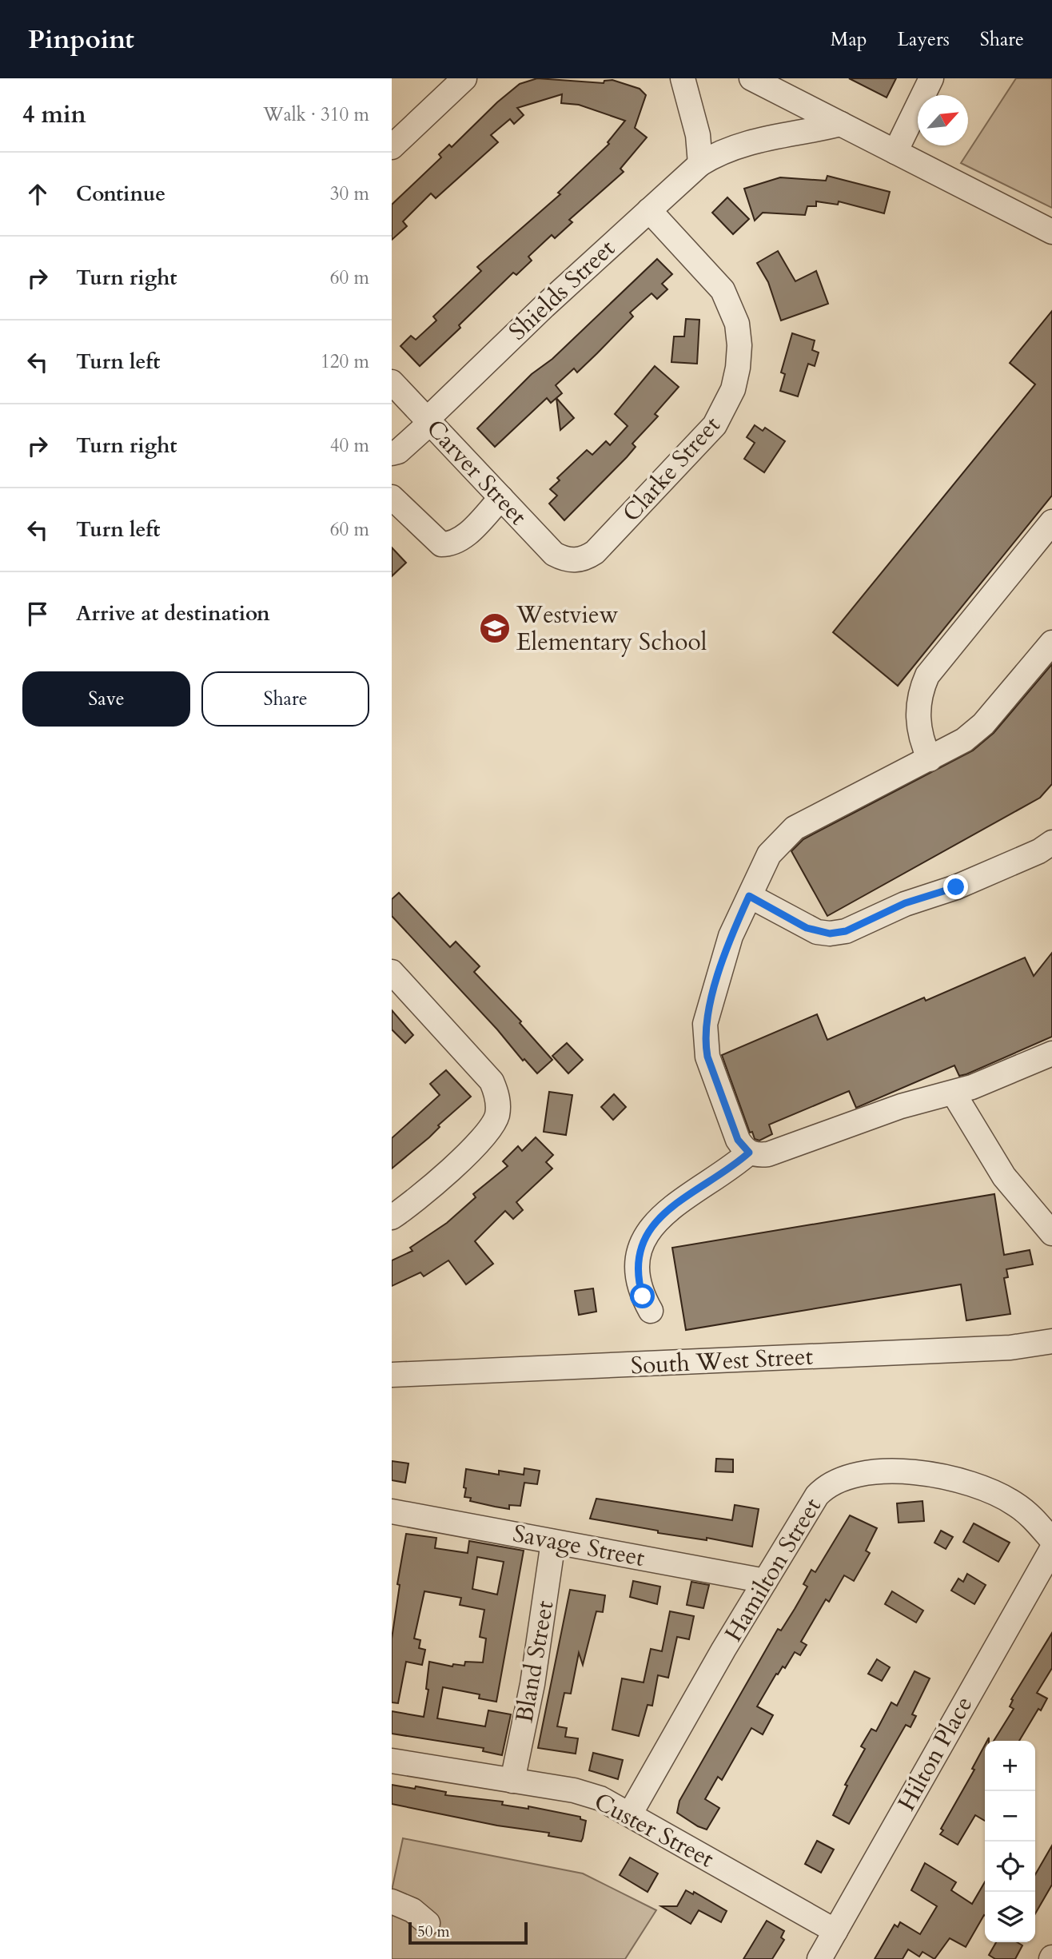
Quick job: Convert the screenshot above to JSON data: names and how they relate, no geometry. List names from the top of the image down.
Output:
{
  "streets": {
    "street": [
      "Shields Street",
      "Clarke Street",
      "Carver Street",
      "South West Street",
      "Savage Street",
      "Hamilton Street",
      "Bland Street",
      "Hilton Place",
      "Custer Street"
    ]
  },
  "crossings": [
    ["Shields Street", "Clarke Street"],
    ["Shields Street", "Carver Street"],
    ["Clarke Street", "Carver Street"],
    ["Savage Street", "Hamilton Street"],
    ["Savage Street", "Bland Street"],
    ["Hamilton Street", "Custer Street"],
    ["Bland Street", "Custer Street"],
    ["Hilton Place", "Custer Street"]
  ],
  "places": {
    "school or university": ["Westview Elementary School"]
  },
  "scale_bar": "50 m",
  "north": "top right",
  "page": {
    "header": "Pinpoint",
    "nav": ["Map", "Layers", "Share"],
    "heading": ["4 min", "Walk · 310 m"],
    "list": [
      ["Continue", "30 m"],
      ["Turn right", "60 m"],
      ["Turn left", "120 m"],
      ["Turn right", "40 m"],
      ["Turn left", "60 m"],
      "Arrive at destination"
    ],
    "buttons": ["Save", "Share"],
    "map_buttons": ["+", "−"],
    "scale": "50 m"
  }
}
